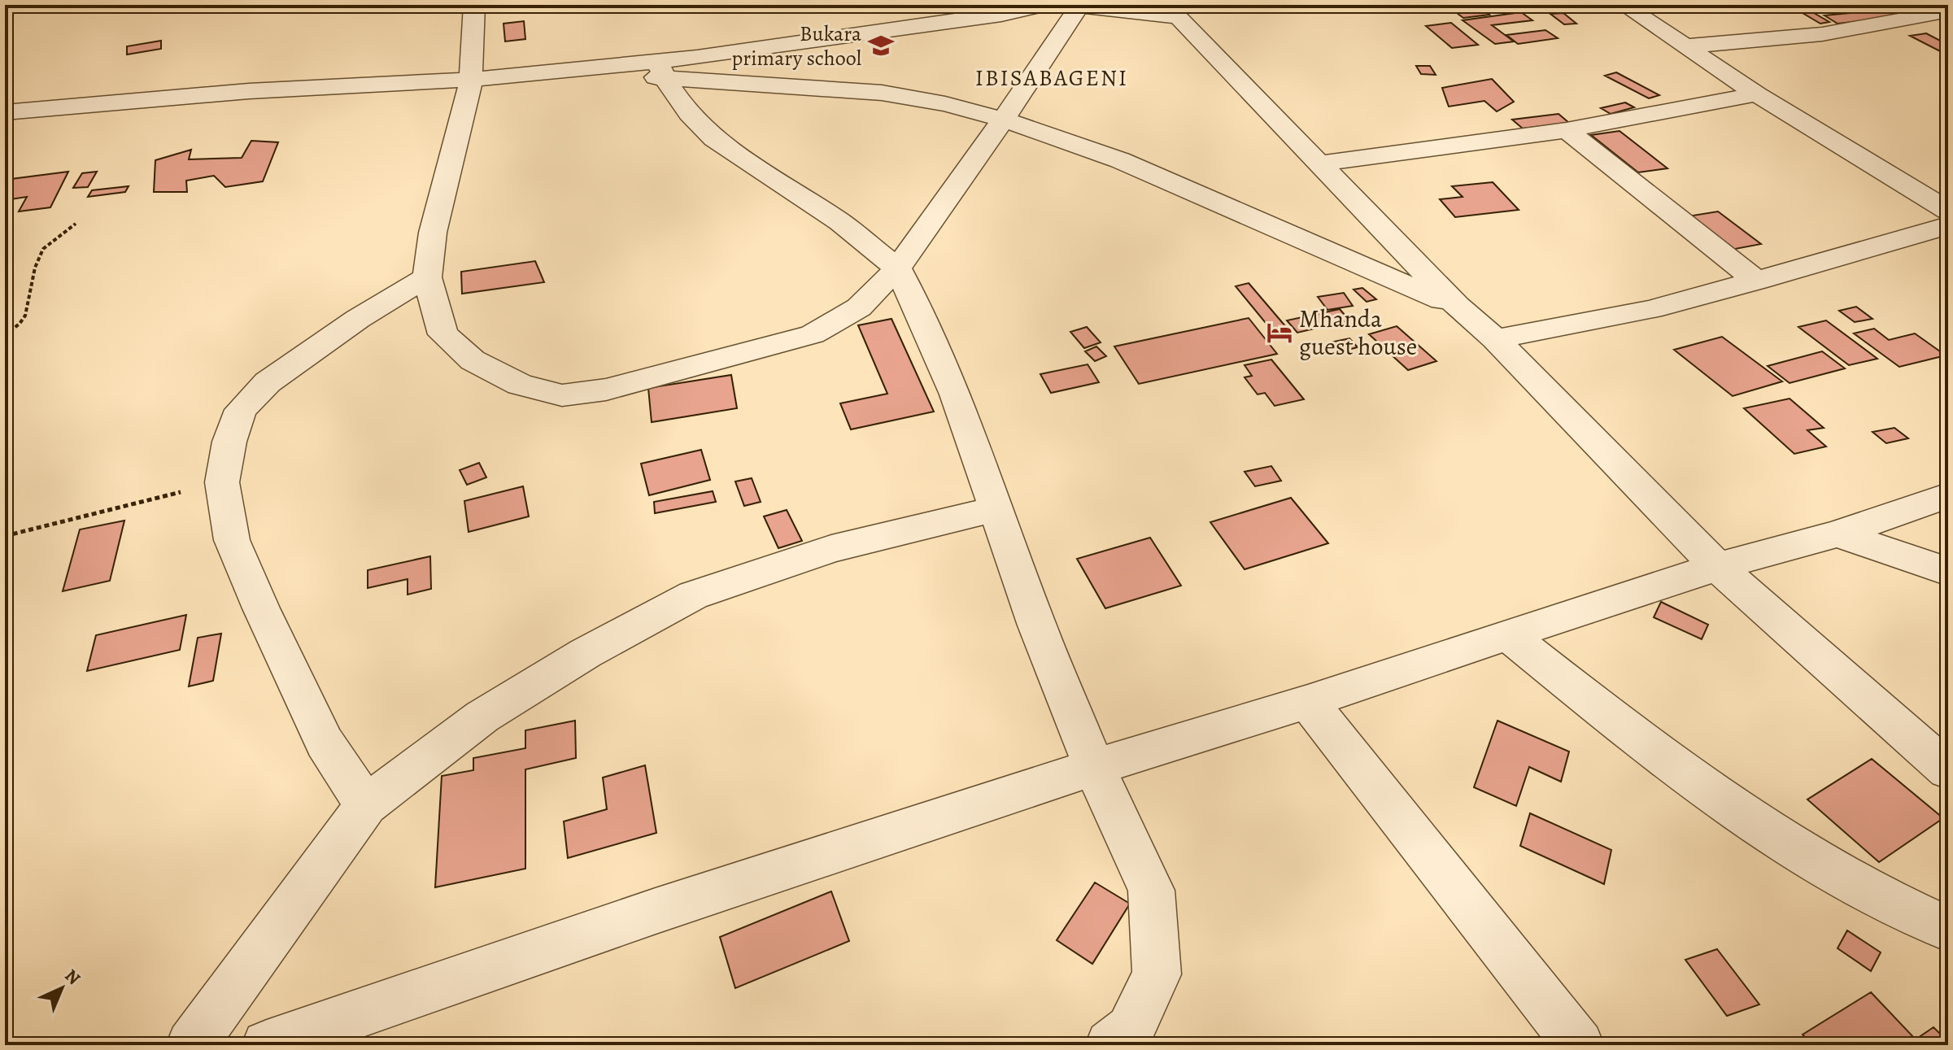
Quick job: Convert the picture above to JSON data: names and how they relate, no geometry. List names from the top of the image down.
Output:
{
  "districts": ["IBISABAGENI"],
  "places": {
    "school or university": ["Bukara primary school"],
    "hotel": ["Mhanda guest house"]
  },
  "north": "top right"
}
